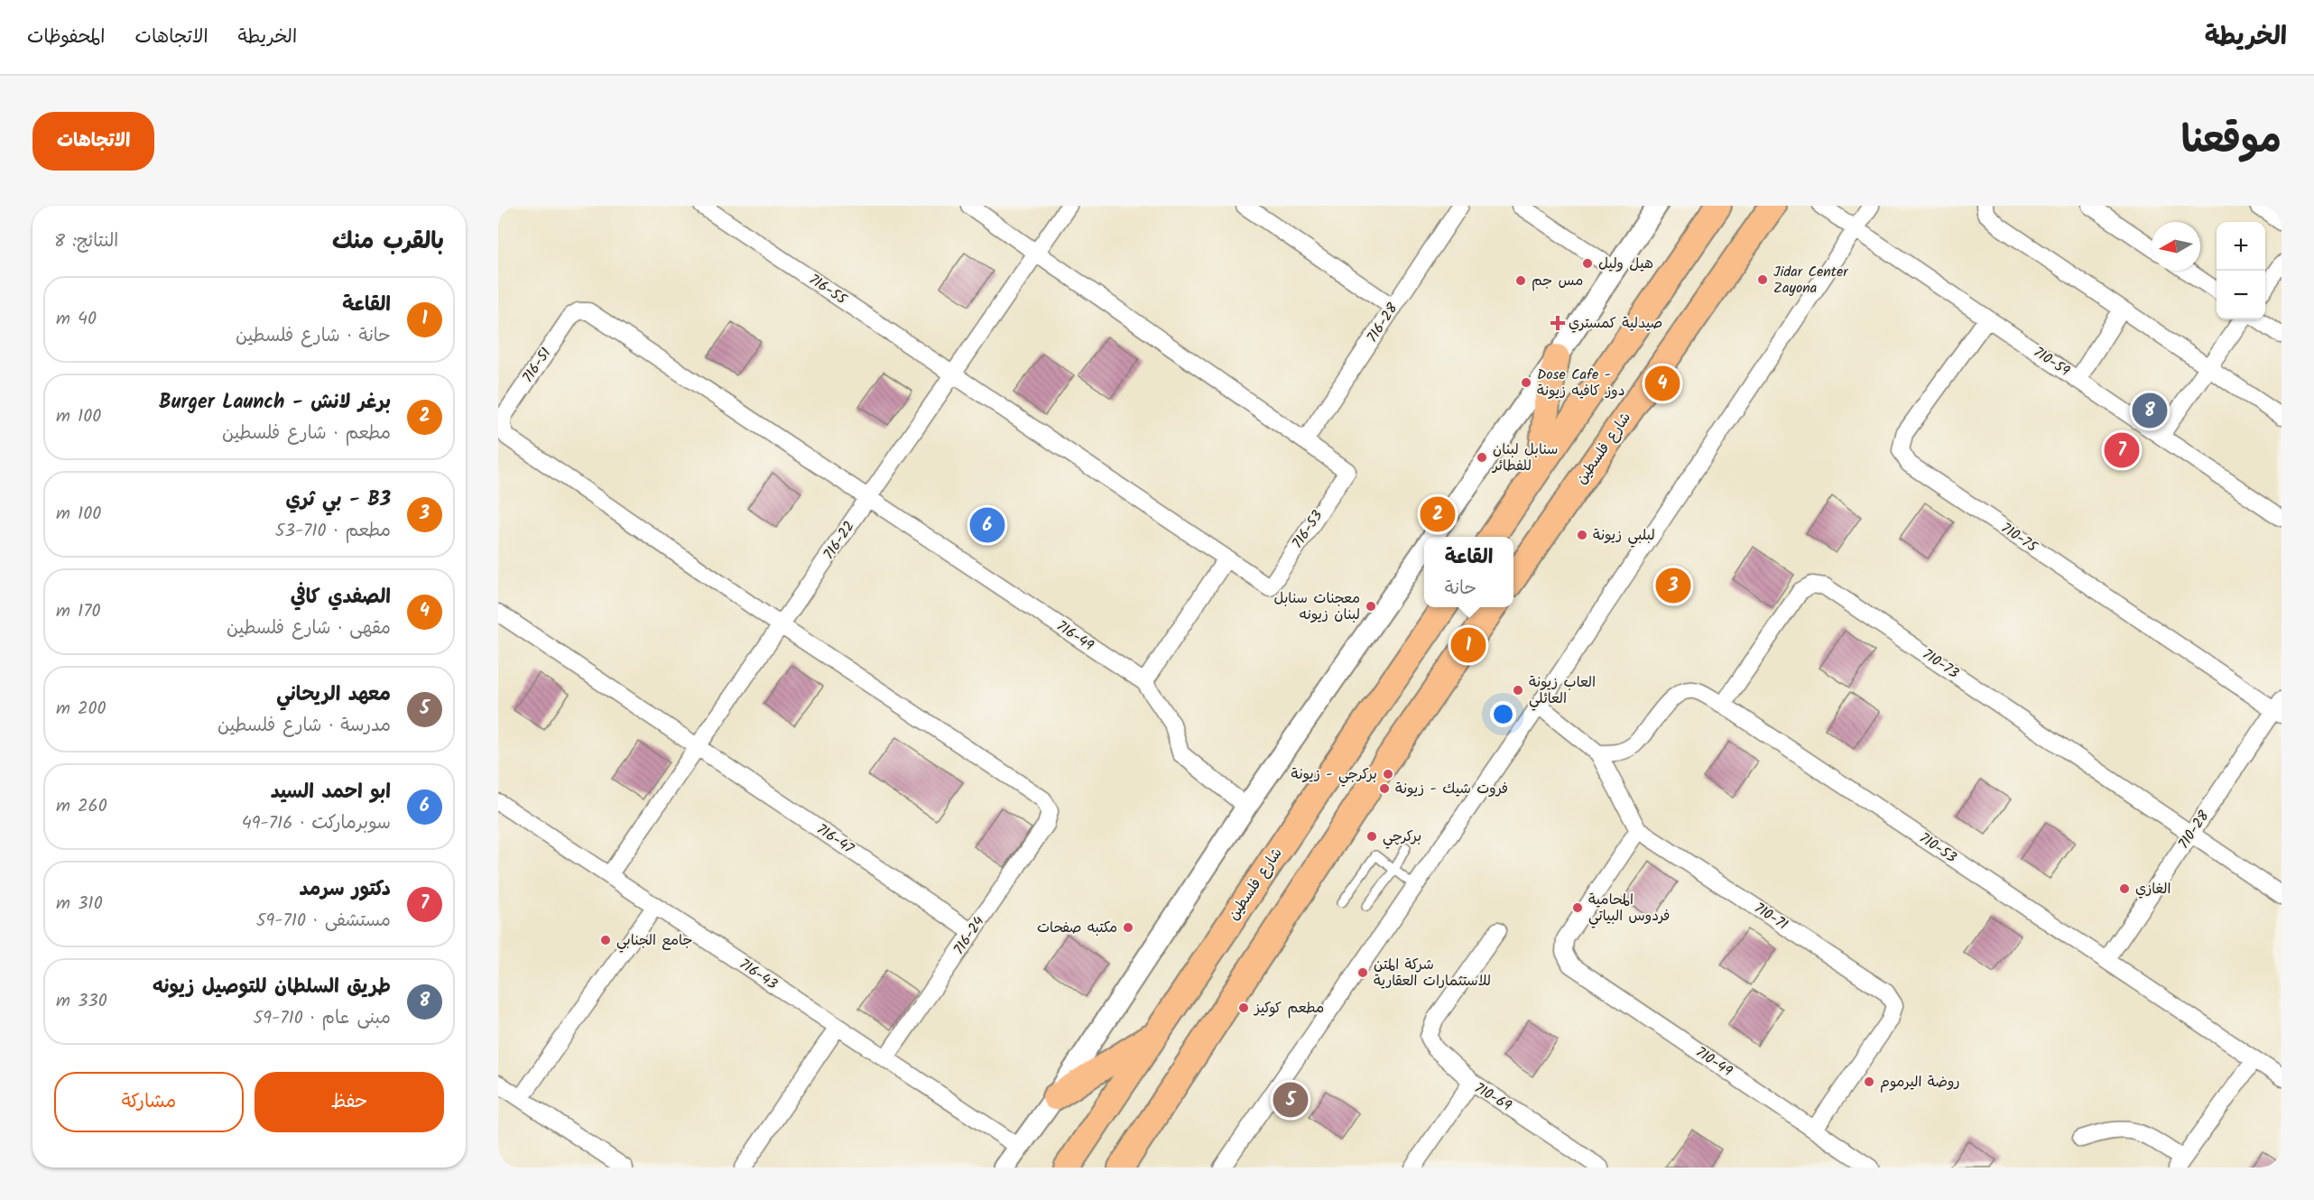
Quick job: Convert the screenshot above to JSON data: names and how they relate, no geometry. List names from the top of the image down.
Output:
{
  "streets": {
    "main road": ["شارع فلسطين"],
    "street": [
      "716-55",
      "716-28",
      "710-59",
      "716-51",
      "716-53",
      "710-75",
      "716-22",
      "716-49",
      "710-73",
      "710-28",
      "716-47",
      "710-53",
      "710-71",
      "716-24",
      "716-43",
      "710-49",
      "710-69"
    ]
  },
  "crossings": [
    ["716-55", "716-53"],
    ["716-55", "716-22"],
    ["716-28", "716-53"],
    ["710-59", "710-75"],
    ["716-51", "716-22"],
    ["716-51", "716-49"],
    ["716-51", "716-24"],
    ["716-53", "716-22"],
    ["710-75", "710-28"],
    ["716-22", "716-49"],
    ["716-22", "716-47"],
    ["716-22", "716-24"],
    ["716-22", "716-43"],
    ["710-73", "710-28"],
    ["710-73", "710-53"],
    ["710-28", "710-53"],
    ["716-47", "716-24"],
    ["710-71", "710-49"],
    ["716-24", "716-43"]
  ],
  "places": {
    "other": [
      "هيل وليل",
      "Jidar Center Zayona",
      "مس جم",
      "Dose Cafe - دوز كافيه زيونة",
      "سنابل لبنان للفطائر",
      "لبلبي زيونة",
      "معجنات سنابل لبنان زيونه",
      "العاب زيونة العائلي",
      "بركرجي - زيونة",
      "فروت شيك - زيونة",
      "بركرچي",
      "الغازي",
      "المحامية فردوس البياتي",
      "مكتبه صفحات",
      "جامع الجنابي",
      "شركة المتن للاستثمارات العقارية",
      "مطعم كوكيز",
      "روضة اليرموم"
    ],
    "health": ["صيدلية كمستري"]
  },
  "north": "left",
  "page": {
    "header": "الخريطة",
    "nav": ["الخريطة", "الاتجاهات", "المحفوظات"],
    "title": "موقعنا",
    "buttons": [
      "الاتجاهات",
      ["حفظ", "مشاركة"]
    ],
    "heading": ["بالقرب منك", "النتائج: 8"],
    "map_buttons": ["+", "−"],
    "list": [
      {
        "mark": "1",
        "name": "القاعة",
        "note": "حانة · شارع فلسطين",
        "value": "40 m"
      },
      {
        "mark": "2",
        "name": "برغر لانش - Burger Launch",
        "note": "مطعم · شارع فلسطين",
        "value": "100 m"
      },
      {
        "mark": "3",
        "name": "B3 - بي ثري",
        "note": "مطعم · 710-53",
        "value": "100 m"
      },
      {
        "mark": "4",
        "name": "الصفدي كافي",
        "note": "مقهى · شارع فلسطين",
        "value": "170 m"
      },
      {
        "mark": "5",
        "name": "معهد الريحاني",
        "note": "مدرسة · شارع فلسطين",
        "value": "200 m"
      },
      {
        "mark": "6",
        "name": "ابو احمد السيد",
        "note": "سوبرماركت · 716-49",
        "value": "260 m"
      },
      {
        "mark": "7",
        "name": "دكتور سرمد",
        "note": "مستشفى · 710-59",
        "value": "310 m"
      },
      {
        "mark": "8",
        "name": "طريق السلطان للتوصيل زيونه",
        "note": "مبنى عام · 710-59",
        "value": "330 m"
      }
    ],
    "pins": [
      "4",
      "8",
      "7",
      "2",
      "6",
      "3",
      "1",
      "5"
    ],
    "popup": ["القاعة", "حانة"]
  }
}
